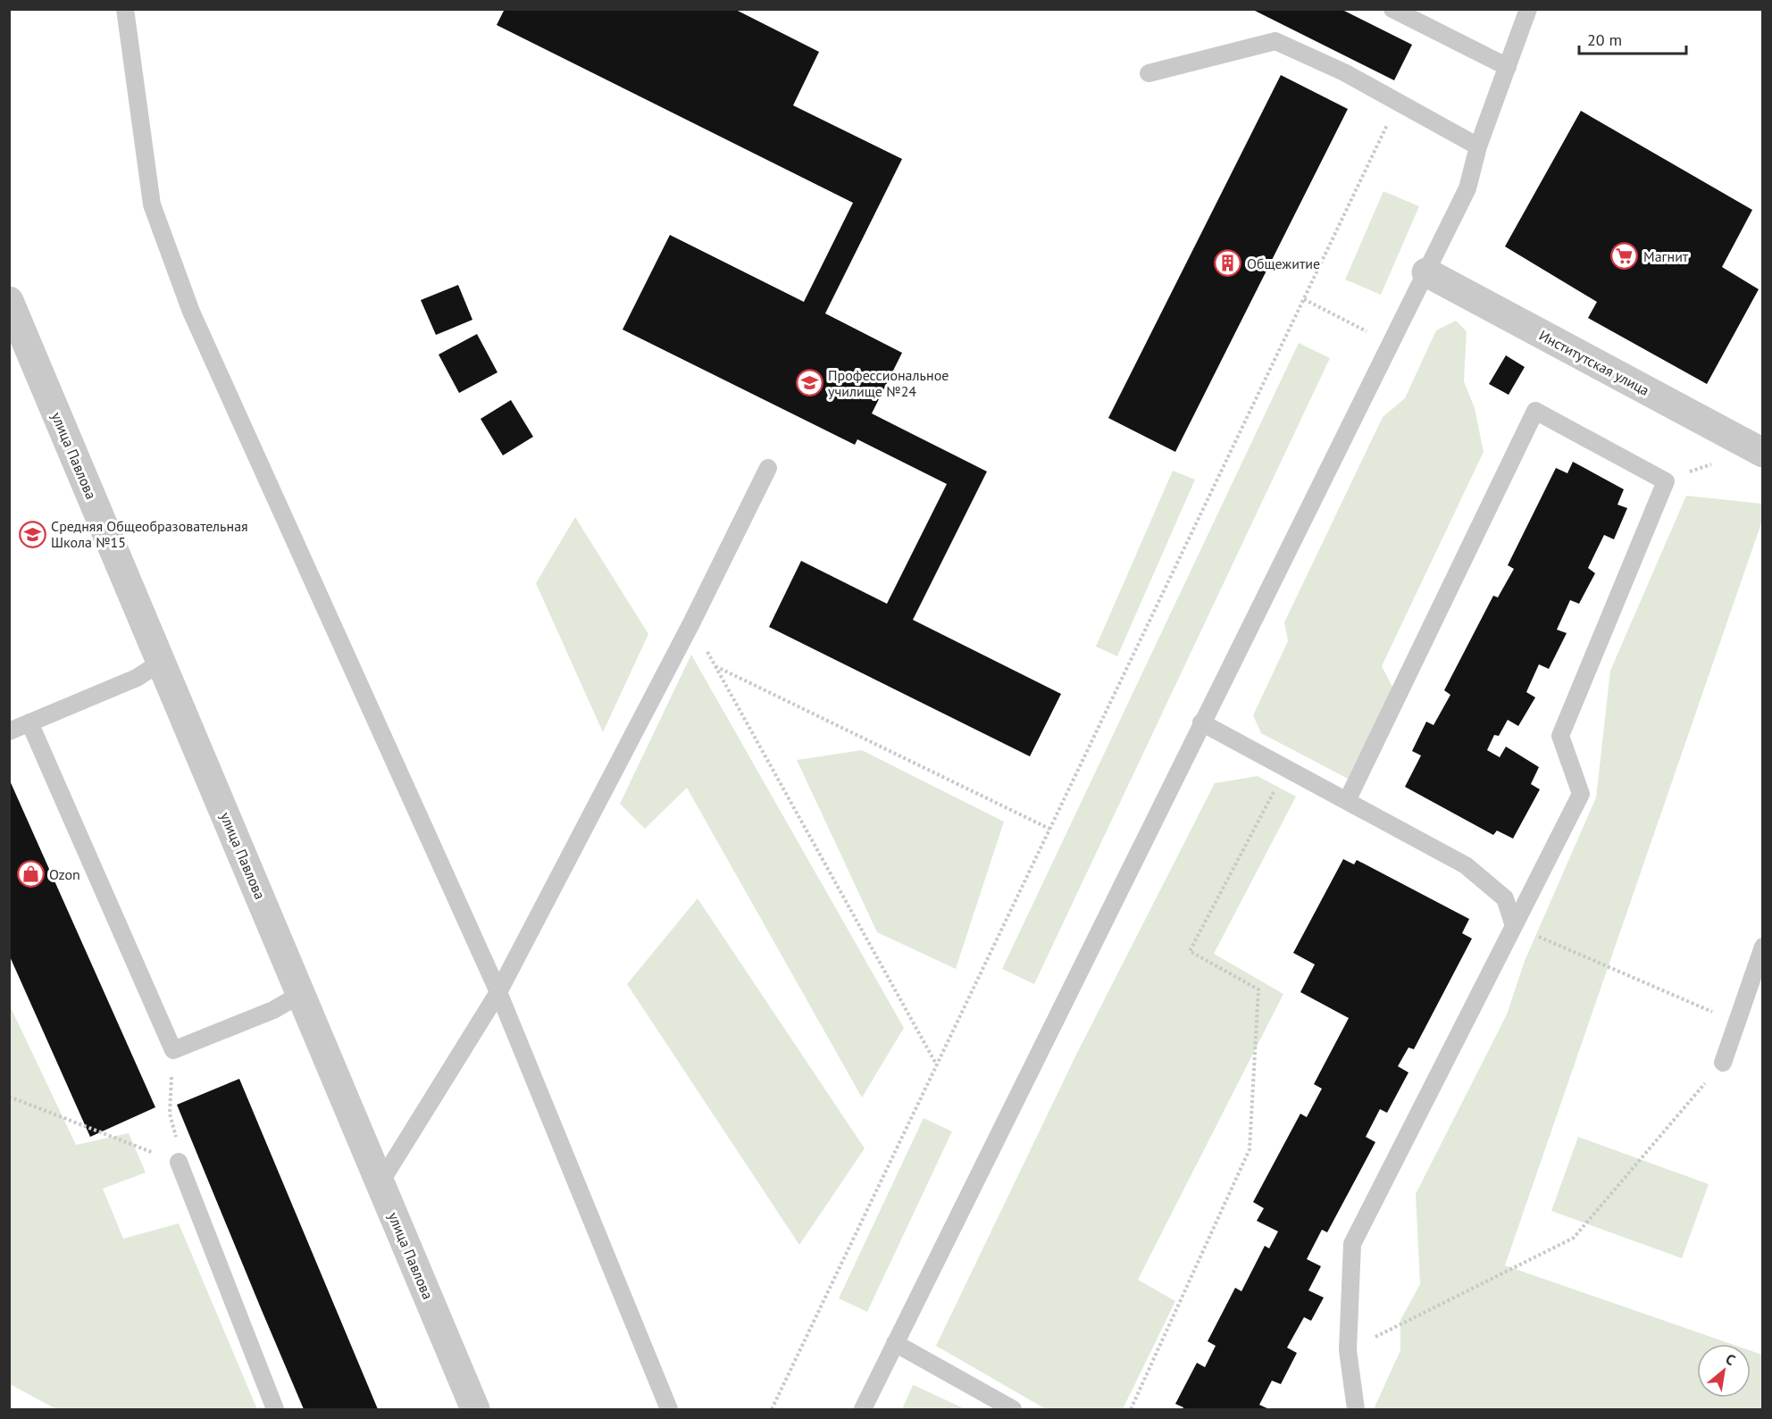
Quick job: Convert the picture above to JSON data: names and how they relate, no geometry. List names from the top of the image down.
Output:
{
  "streets": {
    "street": ["Институтская улица", "улица Павлова"]
  },
  "places": {
    "supermarket": ["Магнит"],
    "building": ["Общежитие"],
    "school or university": ["Профессиональное училище №24", "Средняя Общеобразовательная Школа №15"],
    "shop": ["Ozon"]
  },
  "scale_bar": "20 m",
  "north": "top right"
}
